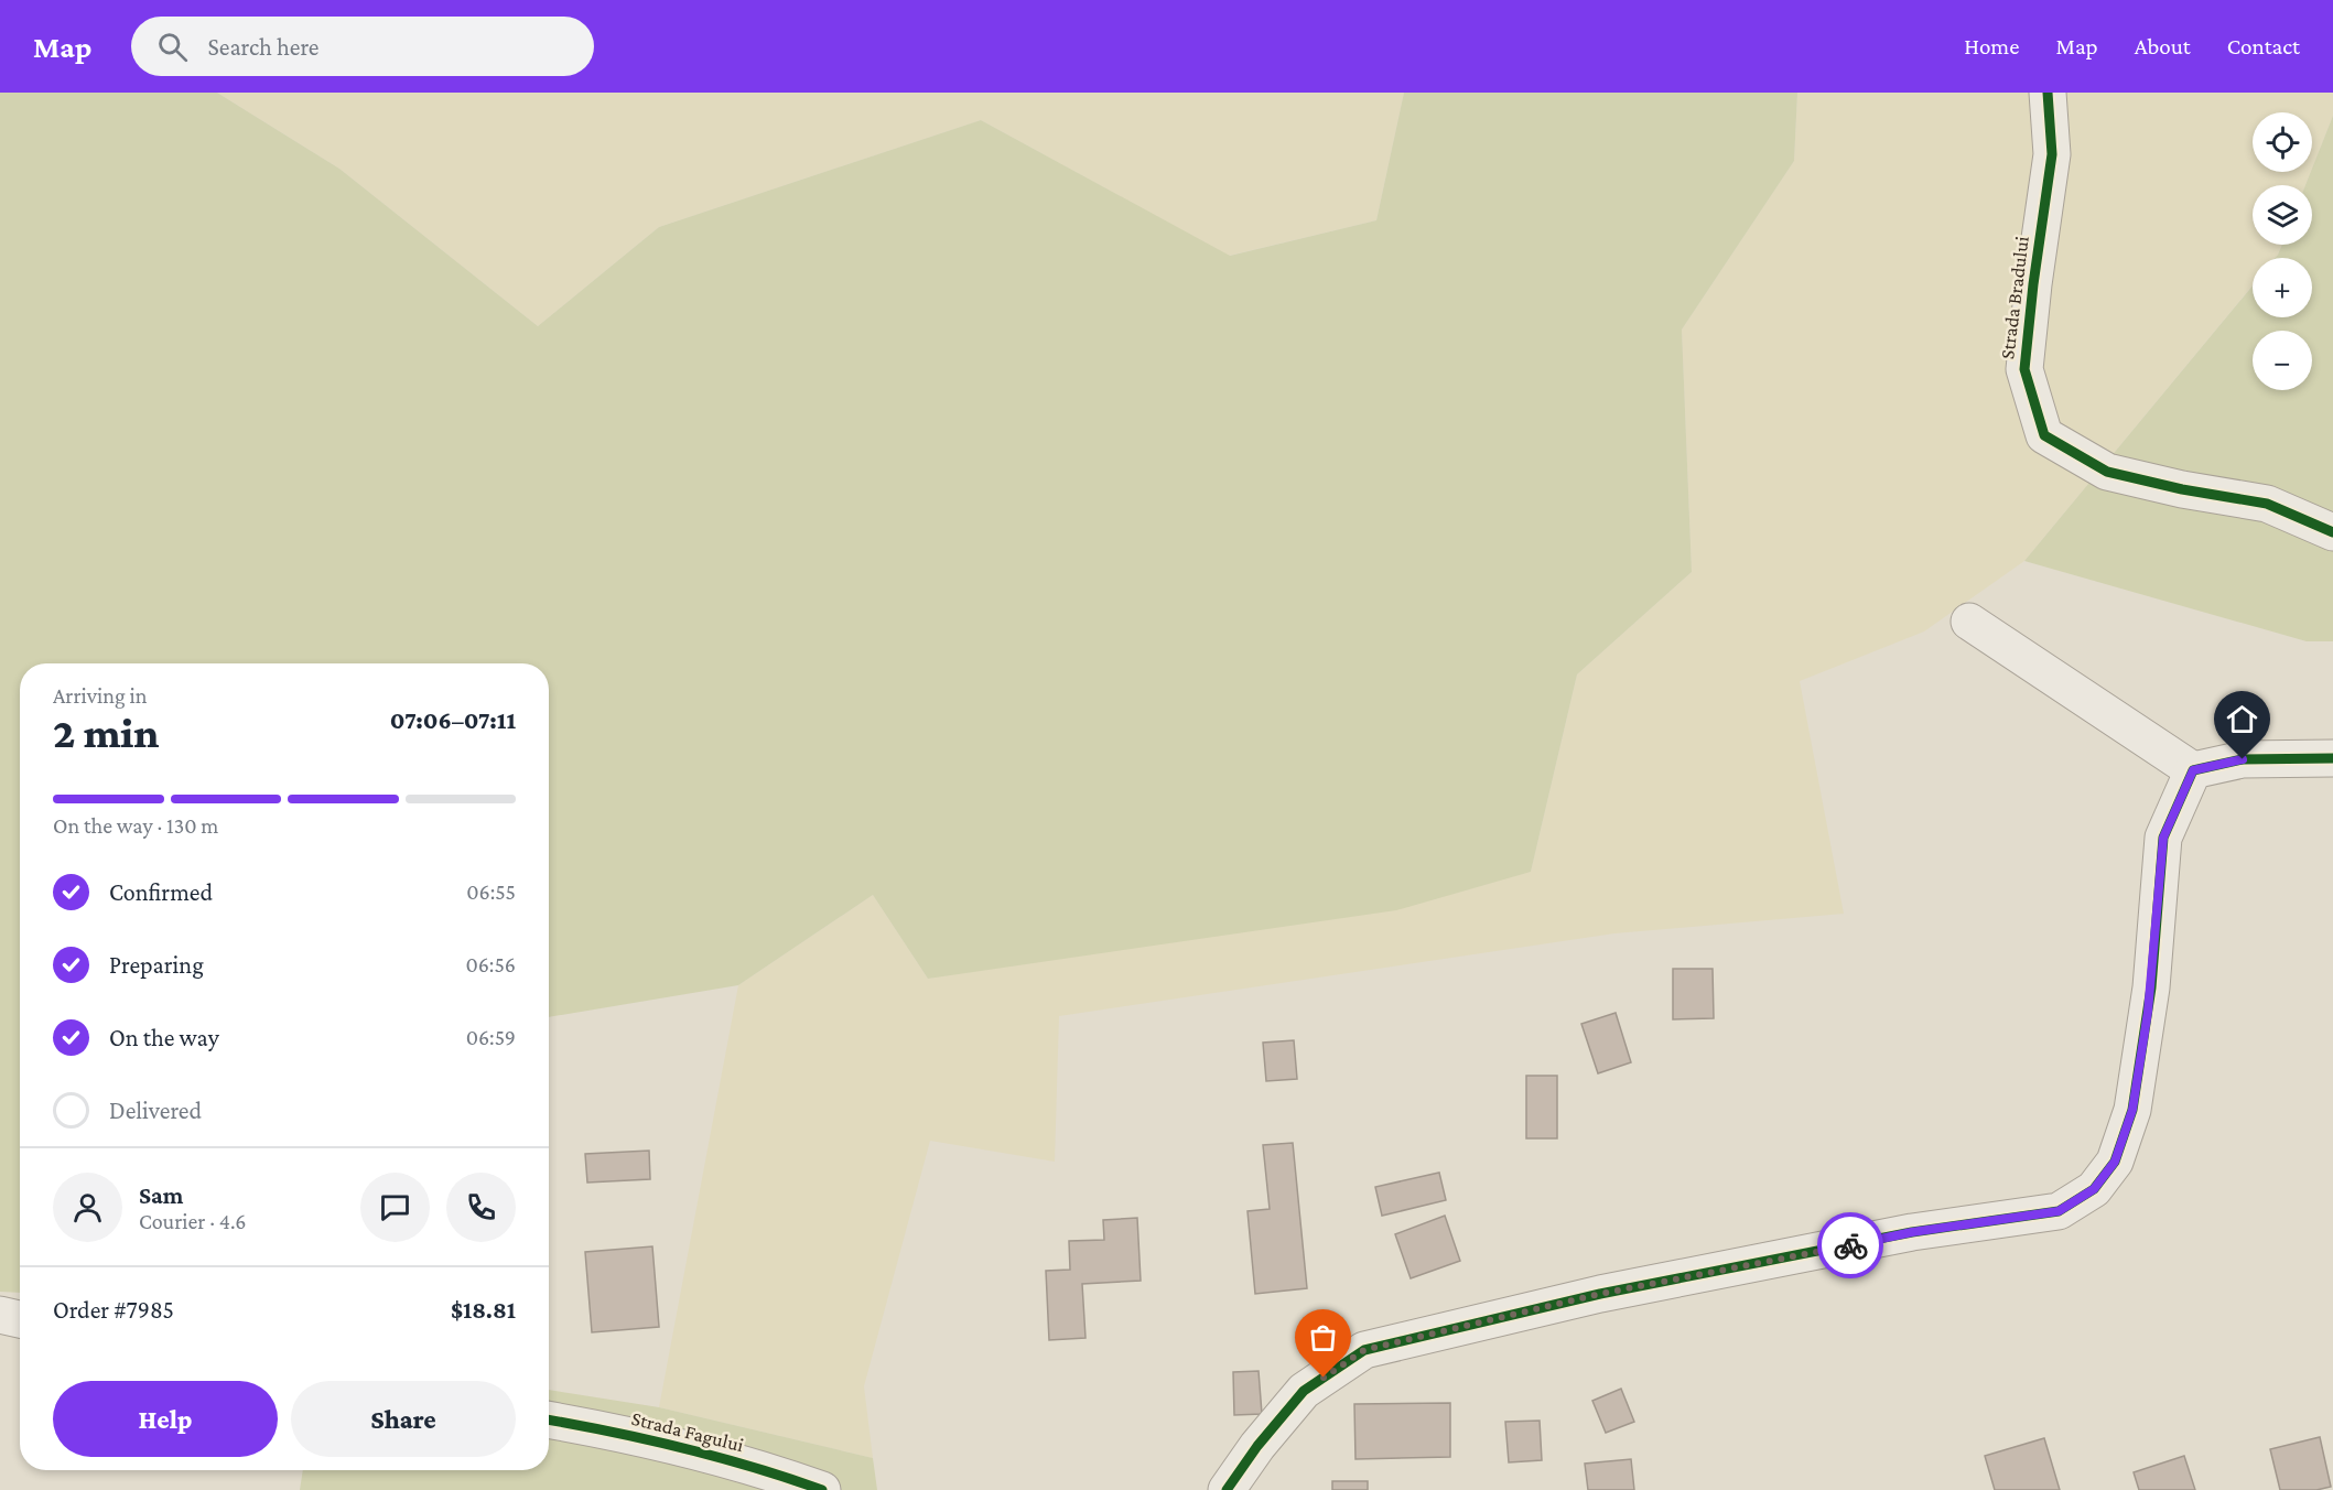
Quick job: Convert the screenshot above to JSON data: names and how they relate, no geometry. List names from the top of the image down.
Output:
{
  "streets": {
    "street": ["Strada Bradului", "Strada Fagului"]
  },
  "page": {
    "header": "Map",
    "search": "Search here",
    "nav": [
      "Home",
      "Map",
      "About",
      "Contact"
    ],
    "map_buttons": ["+", "−"],
    "heading": ["2 min", "Arriving in", "07:06–07:11"],
    "panel": [
      "Sam",
      "Courier · 4.6",
      "Order #7985",
      "$18.81"
    ],
    "bar": "On the way · 130 m",
    "list": [
      ["Confirmed", "06:55"],
      ["Preparing", "06:56"],
      ["On the way", "06:59"],
      "Delivered"
    ],
    "buttons": ["Help", "Share"]
  }
}
